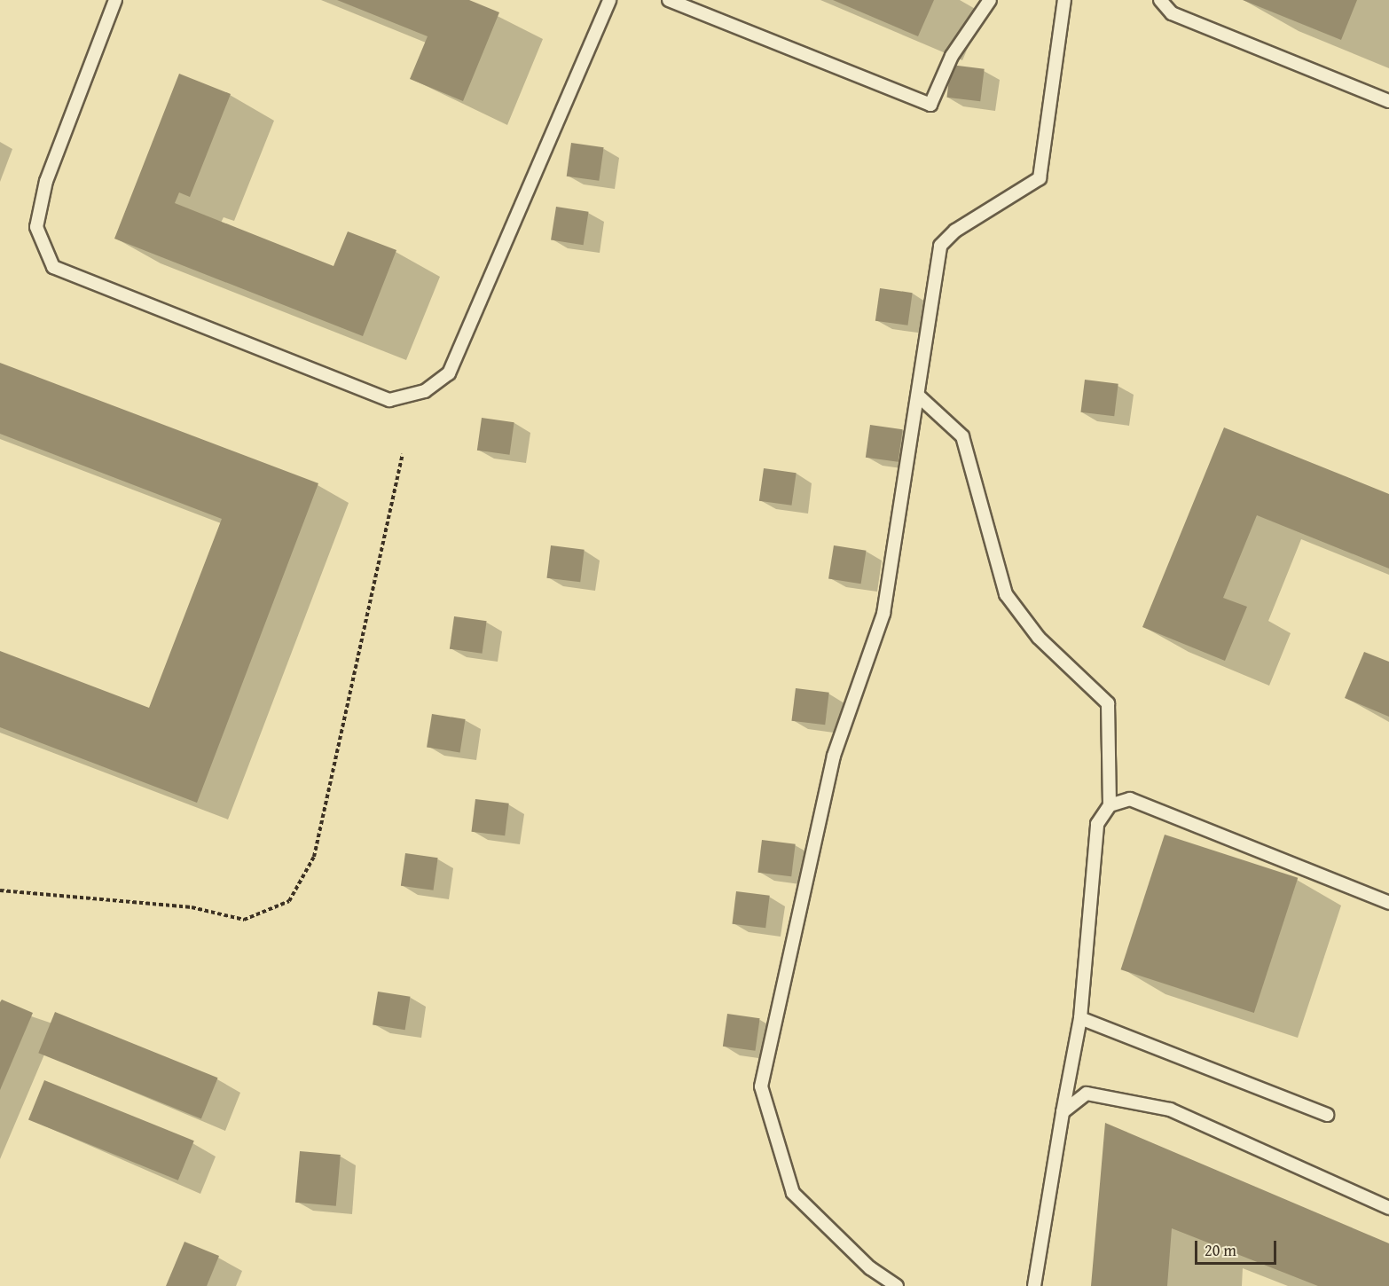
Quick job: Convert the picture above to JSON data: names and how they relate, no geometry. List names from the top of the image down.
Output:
{
  "scale_bar": "20 m"
}
